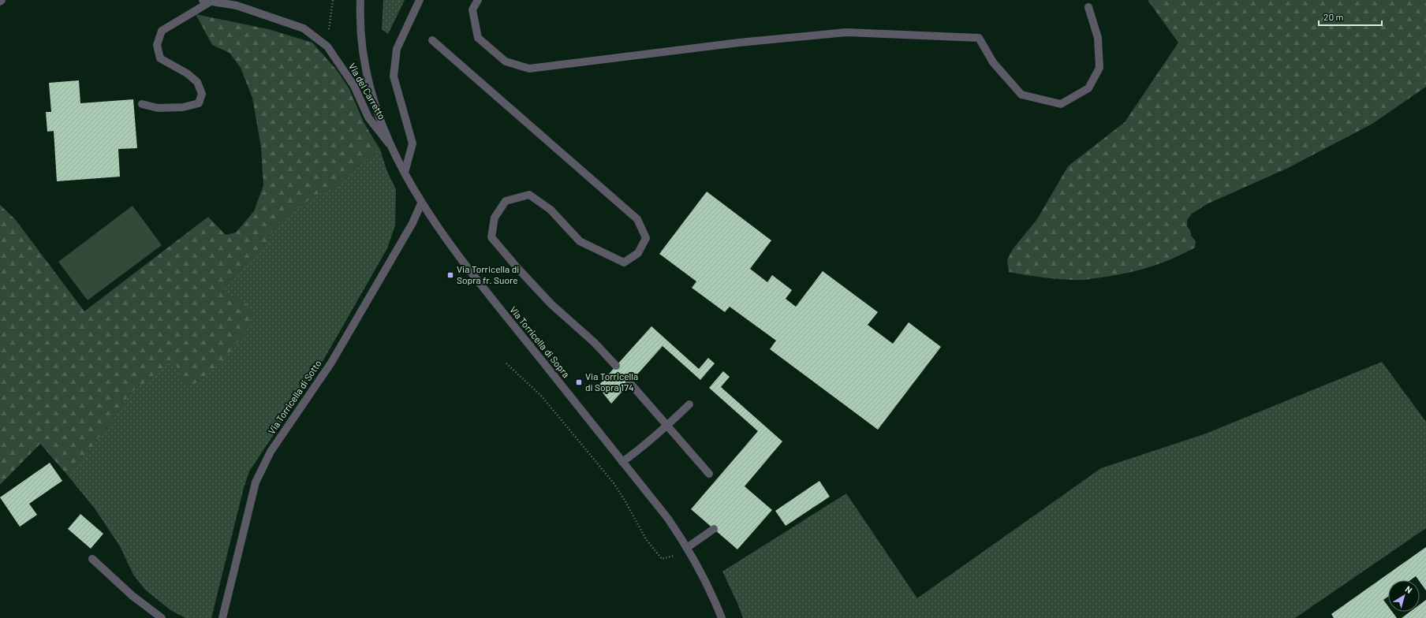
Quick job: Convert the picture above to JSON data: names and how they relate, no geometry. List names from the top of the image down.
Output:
{
  "streets": {
    "street": ["Via del Carretto", "Via Torricella di Sopra", "Via Torricella di Sotto"]
  },
  "crossings": [
    ["Via del Carretto", "Via Torricella di Sopra"],
    ["Via Torricella di Sopra", "Via Torricella di Sotto"]
  ],
  "places": {
    "transit": ["Via Torricella di Sopra fr. Suore", "Via Torricella di Sopra 174"]
  },
  "scale_bar": "20 m",
  "north": "top right"
}
